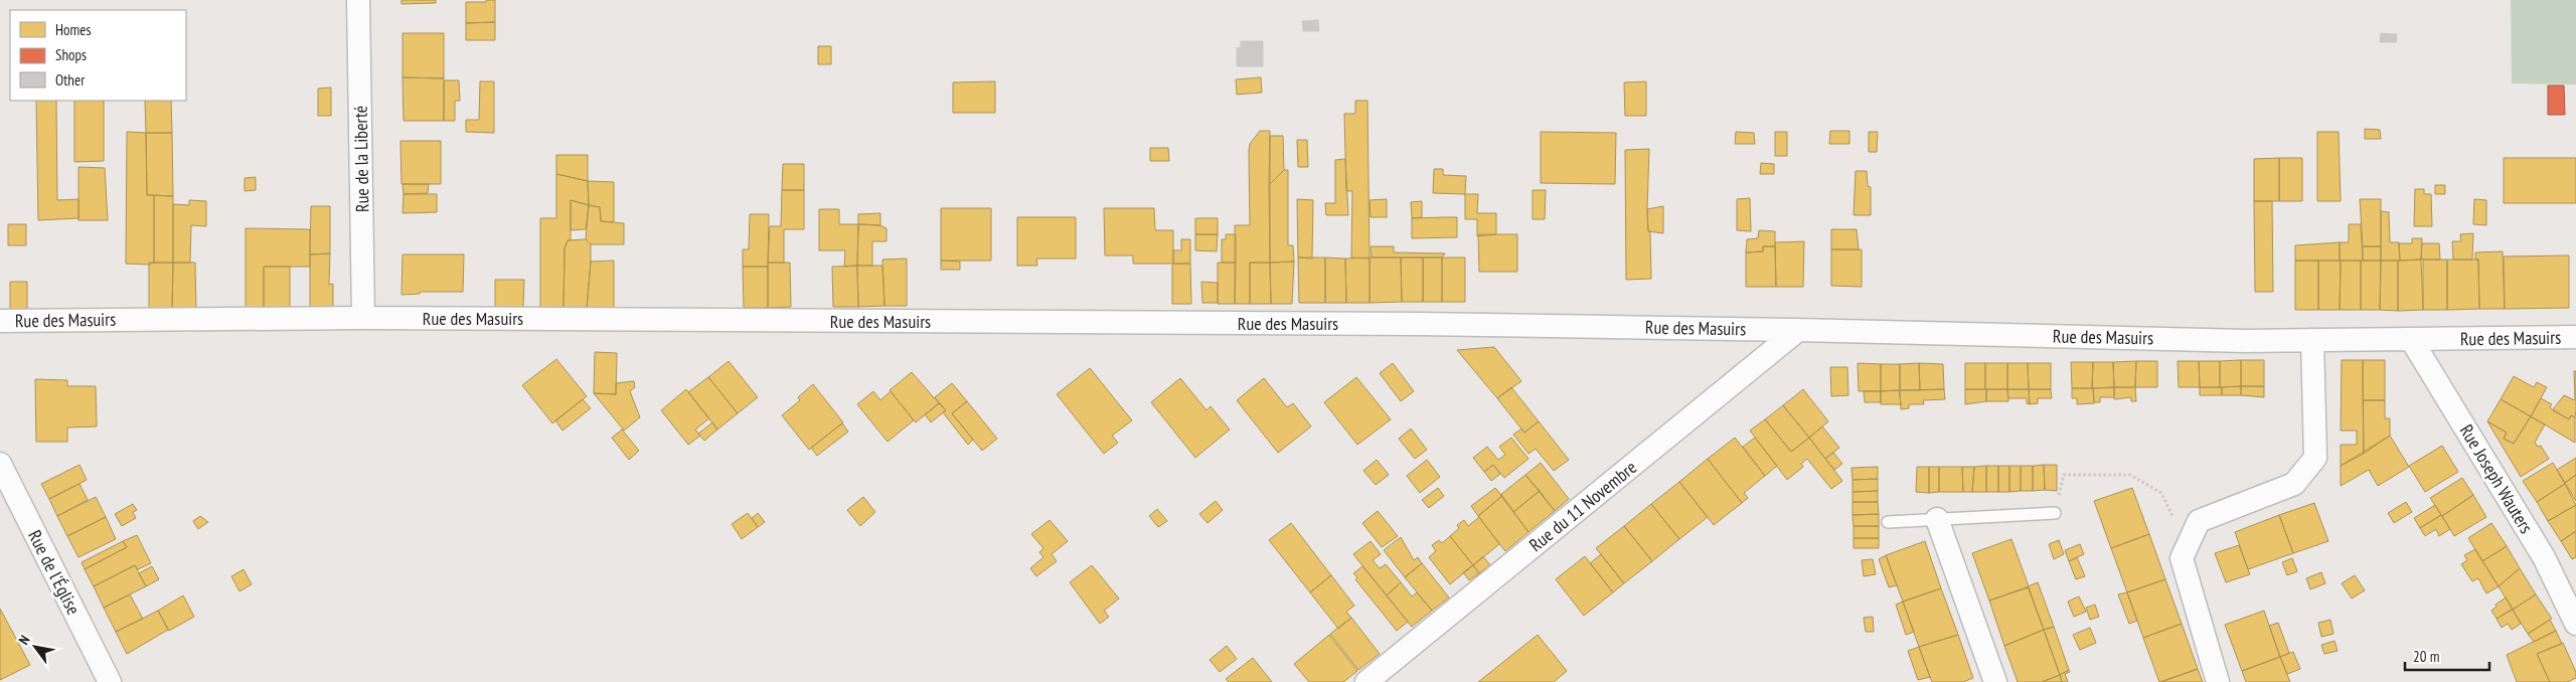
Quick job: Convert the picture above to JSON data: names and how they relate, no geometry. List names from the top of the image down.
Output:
{
  "streets": {
    "street": [
      "Rue de la Liberté",
      "Rue des Masuirs",
      "Rue Joseph Wauters",
      "Rue du 11 Novembre",
      "Rue de l'Église"
    ]
  },
  "crossings": [
    ["Rue de la Liberté", "Rue des Masuirs"],
    ["Rue des Masuirs", "Rue Joseph Wauters"],
    ["Rue des Masuirs", "Rue du 11 Novembre"]
  ],
  "legend": ["Homes", "Shops", "Other"],
  "scale_bar": "20 m",
  "north": "top left"
}
